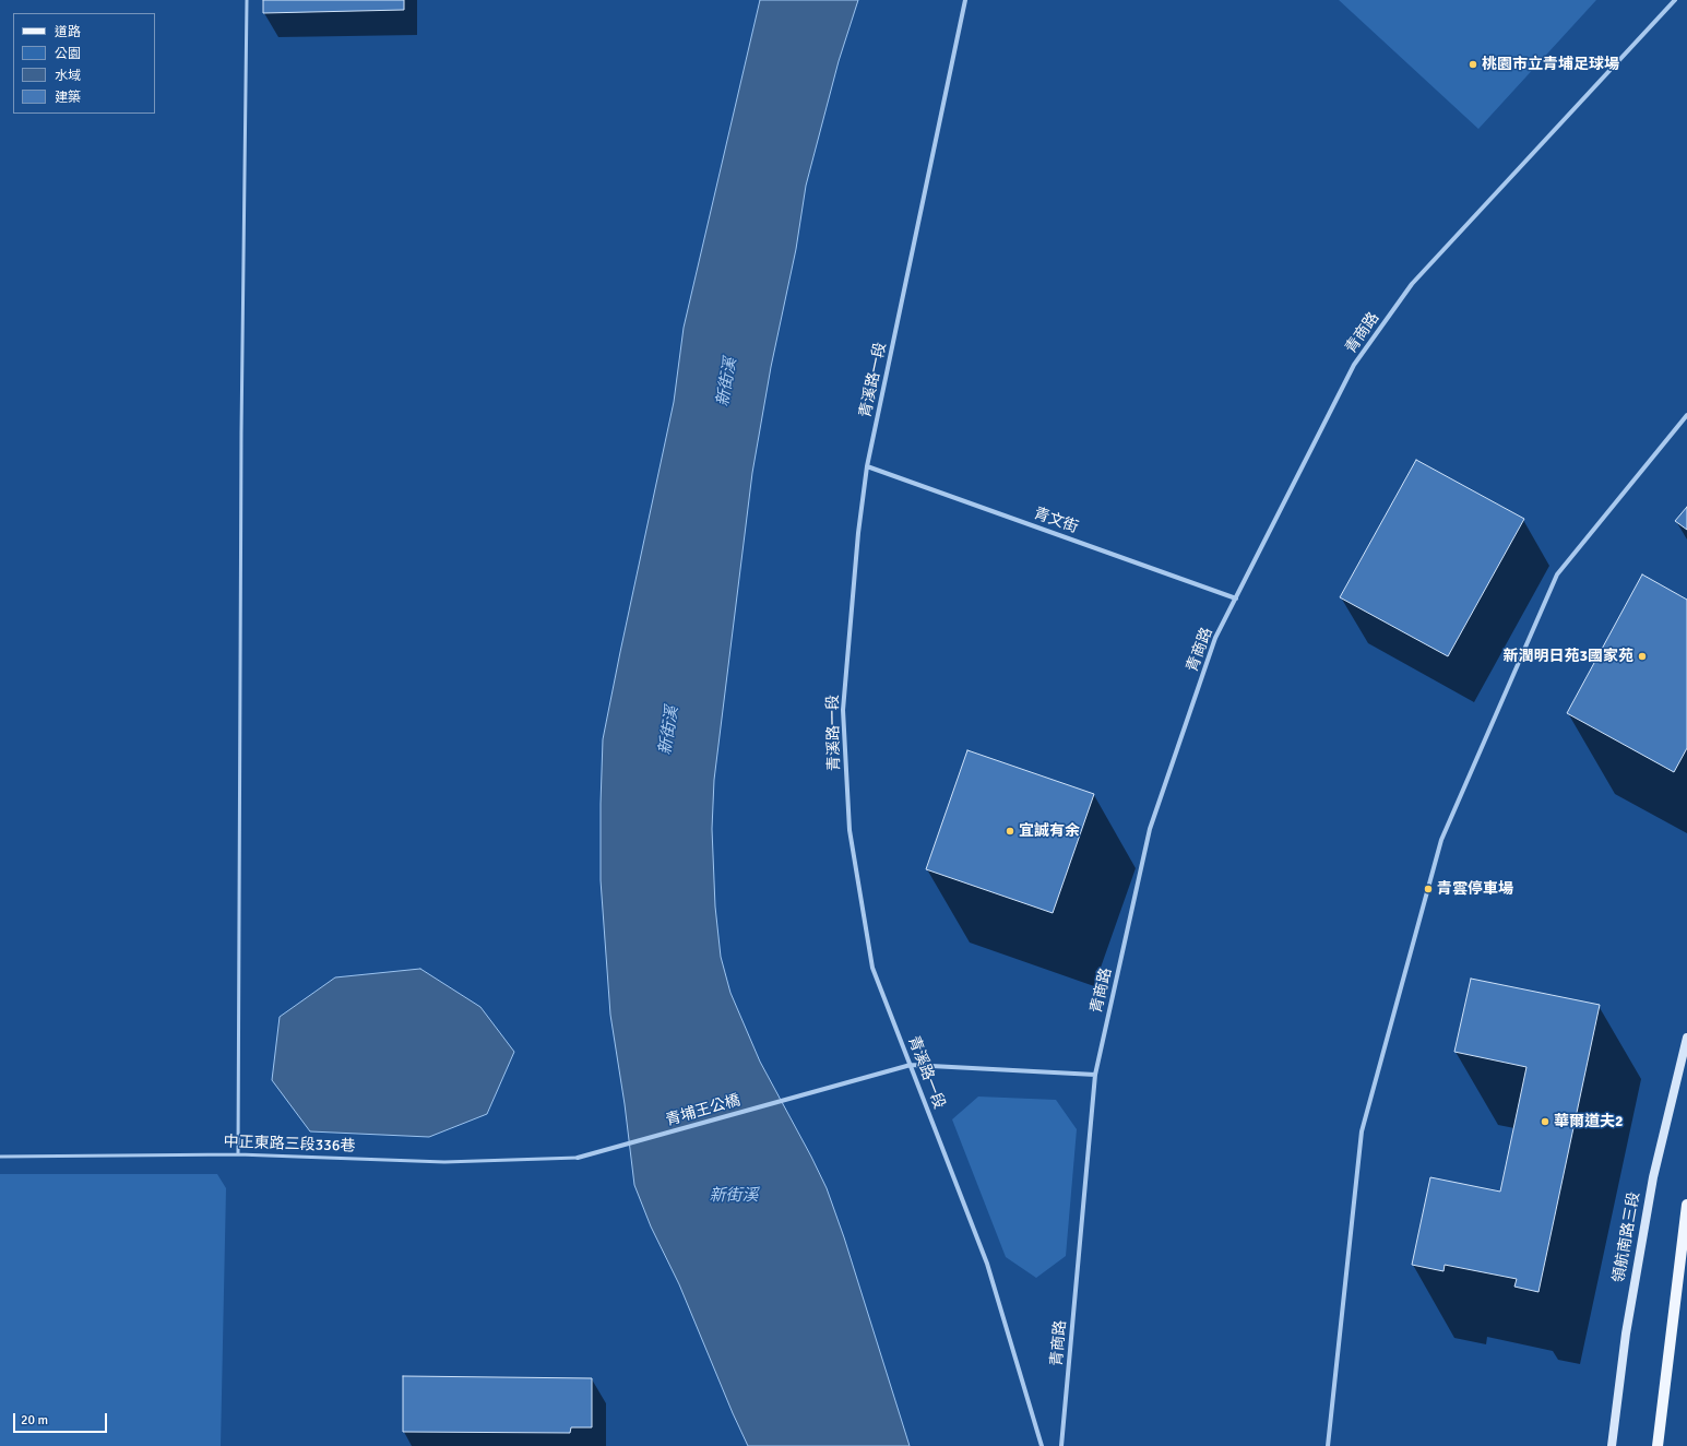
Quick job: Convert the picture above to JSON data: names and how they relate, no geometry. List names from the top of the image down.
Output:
{
  "streets": {
    "street": [
      "青商路",
      "青溪路一段",
      "青文街",
      "青埔王公橋",
      "領航南路三段"
    ],
    "lane": ["中正東路三段336巷"]
  },
  "crossings": [
    ["青商路", "青文街"],
    ["青商路", "青埔王公橋"],
    ["青溪路一段", "青文街"],
    ["青溪路一段", "青埔王公橋"],
    ["青埔王公橋", "中正東路三段336巷"]
  ],
  "water": ["新街溪"],
  "places": [
    "桃園市立青埔足球場",
    "新潤明日苑3國家苑",
    "宜誠有余",
    "青雲停車場",
    "華爾道夫2"
  ],
  "legend": [
    "道路",
    "公園",
    "水域",
    "建築"
  ],
  "scale_bar": "20 m"
}
